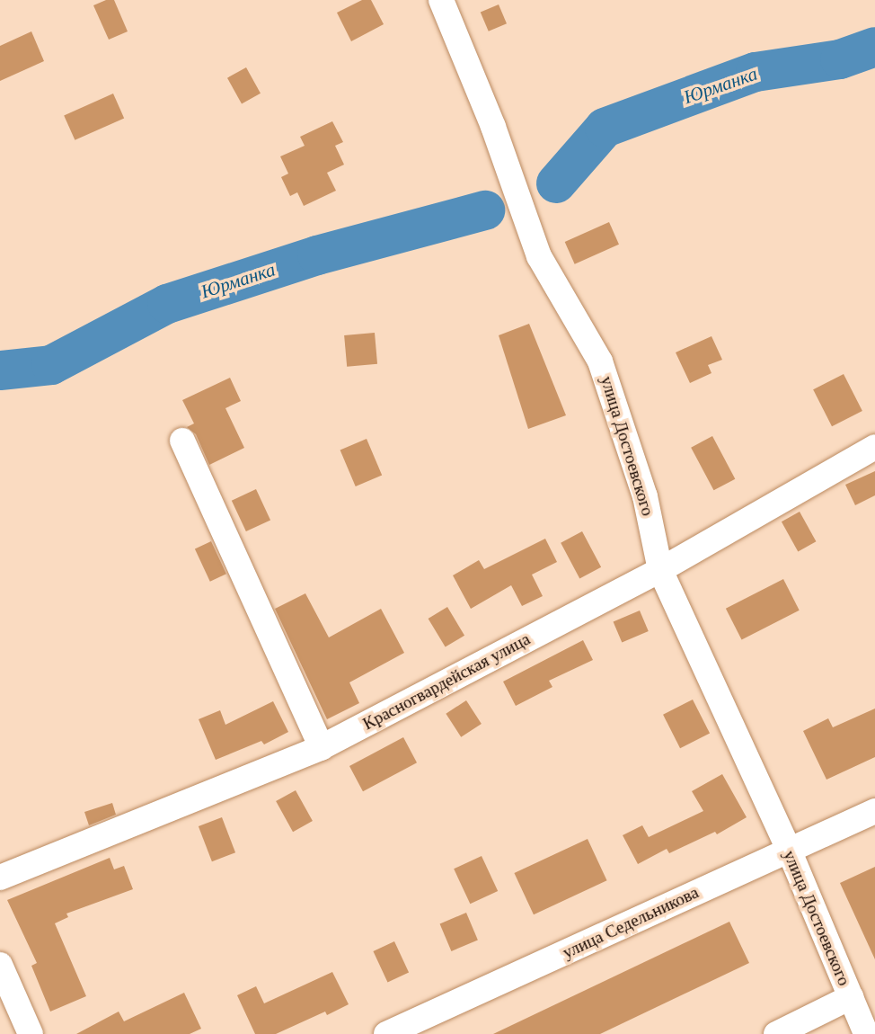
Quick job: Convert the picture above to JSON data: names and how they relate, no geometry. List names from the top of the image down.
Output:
{
  "streets": {
    "street": ["улица Достоевского", "Красногвардейская улица", "улица Седельникова"]
  },
  "crossings": [
    ["улица Достоевского", "Красногвардейская улица"],
    ["улица Достоевского", "улица Седельникова"]
  ],
  "water": ["Юрманка"]
}
